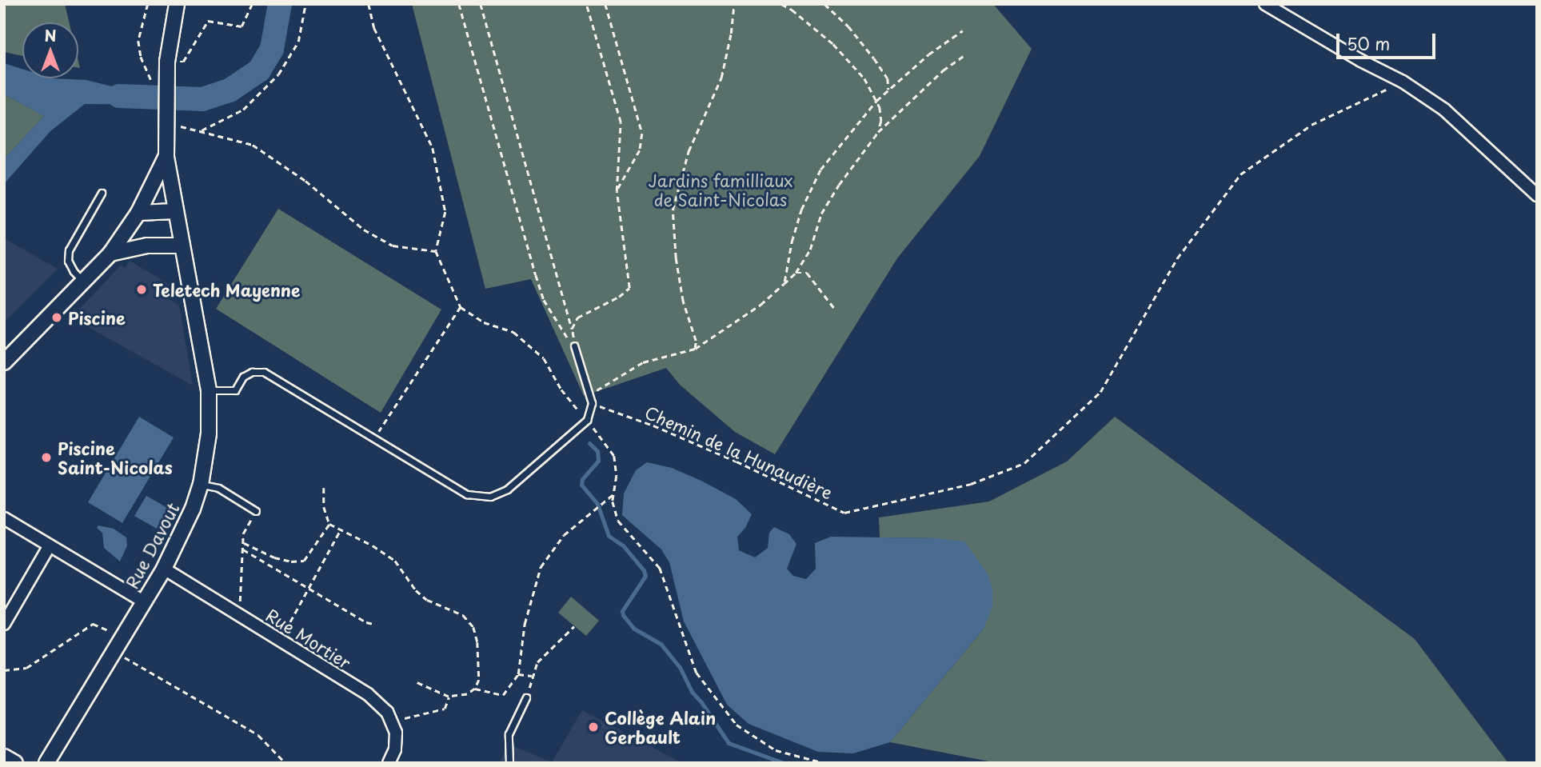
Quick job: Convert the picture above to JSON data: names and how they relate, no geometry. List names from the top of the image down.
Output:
{
  "streets": {
    "street": ["Rue Davout", "Rue Mortier"],
    "path": ["Chemin de la Hunaudière"]
  },
  "crossings": [
    ["Rue Davout", "Rue Mortier"]
  ],
  "parks": ["Jardins familliaux de Saint-Nicolas"],
  "places": [
    "Teletech Mayenne",
    "Piscine",
    "Piscine Saint-Nicolas",
    "Collège Alain Gerbault"
  ],
  "scale_bar": "50 m",
  "north": "top"
}
